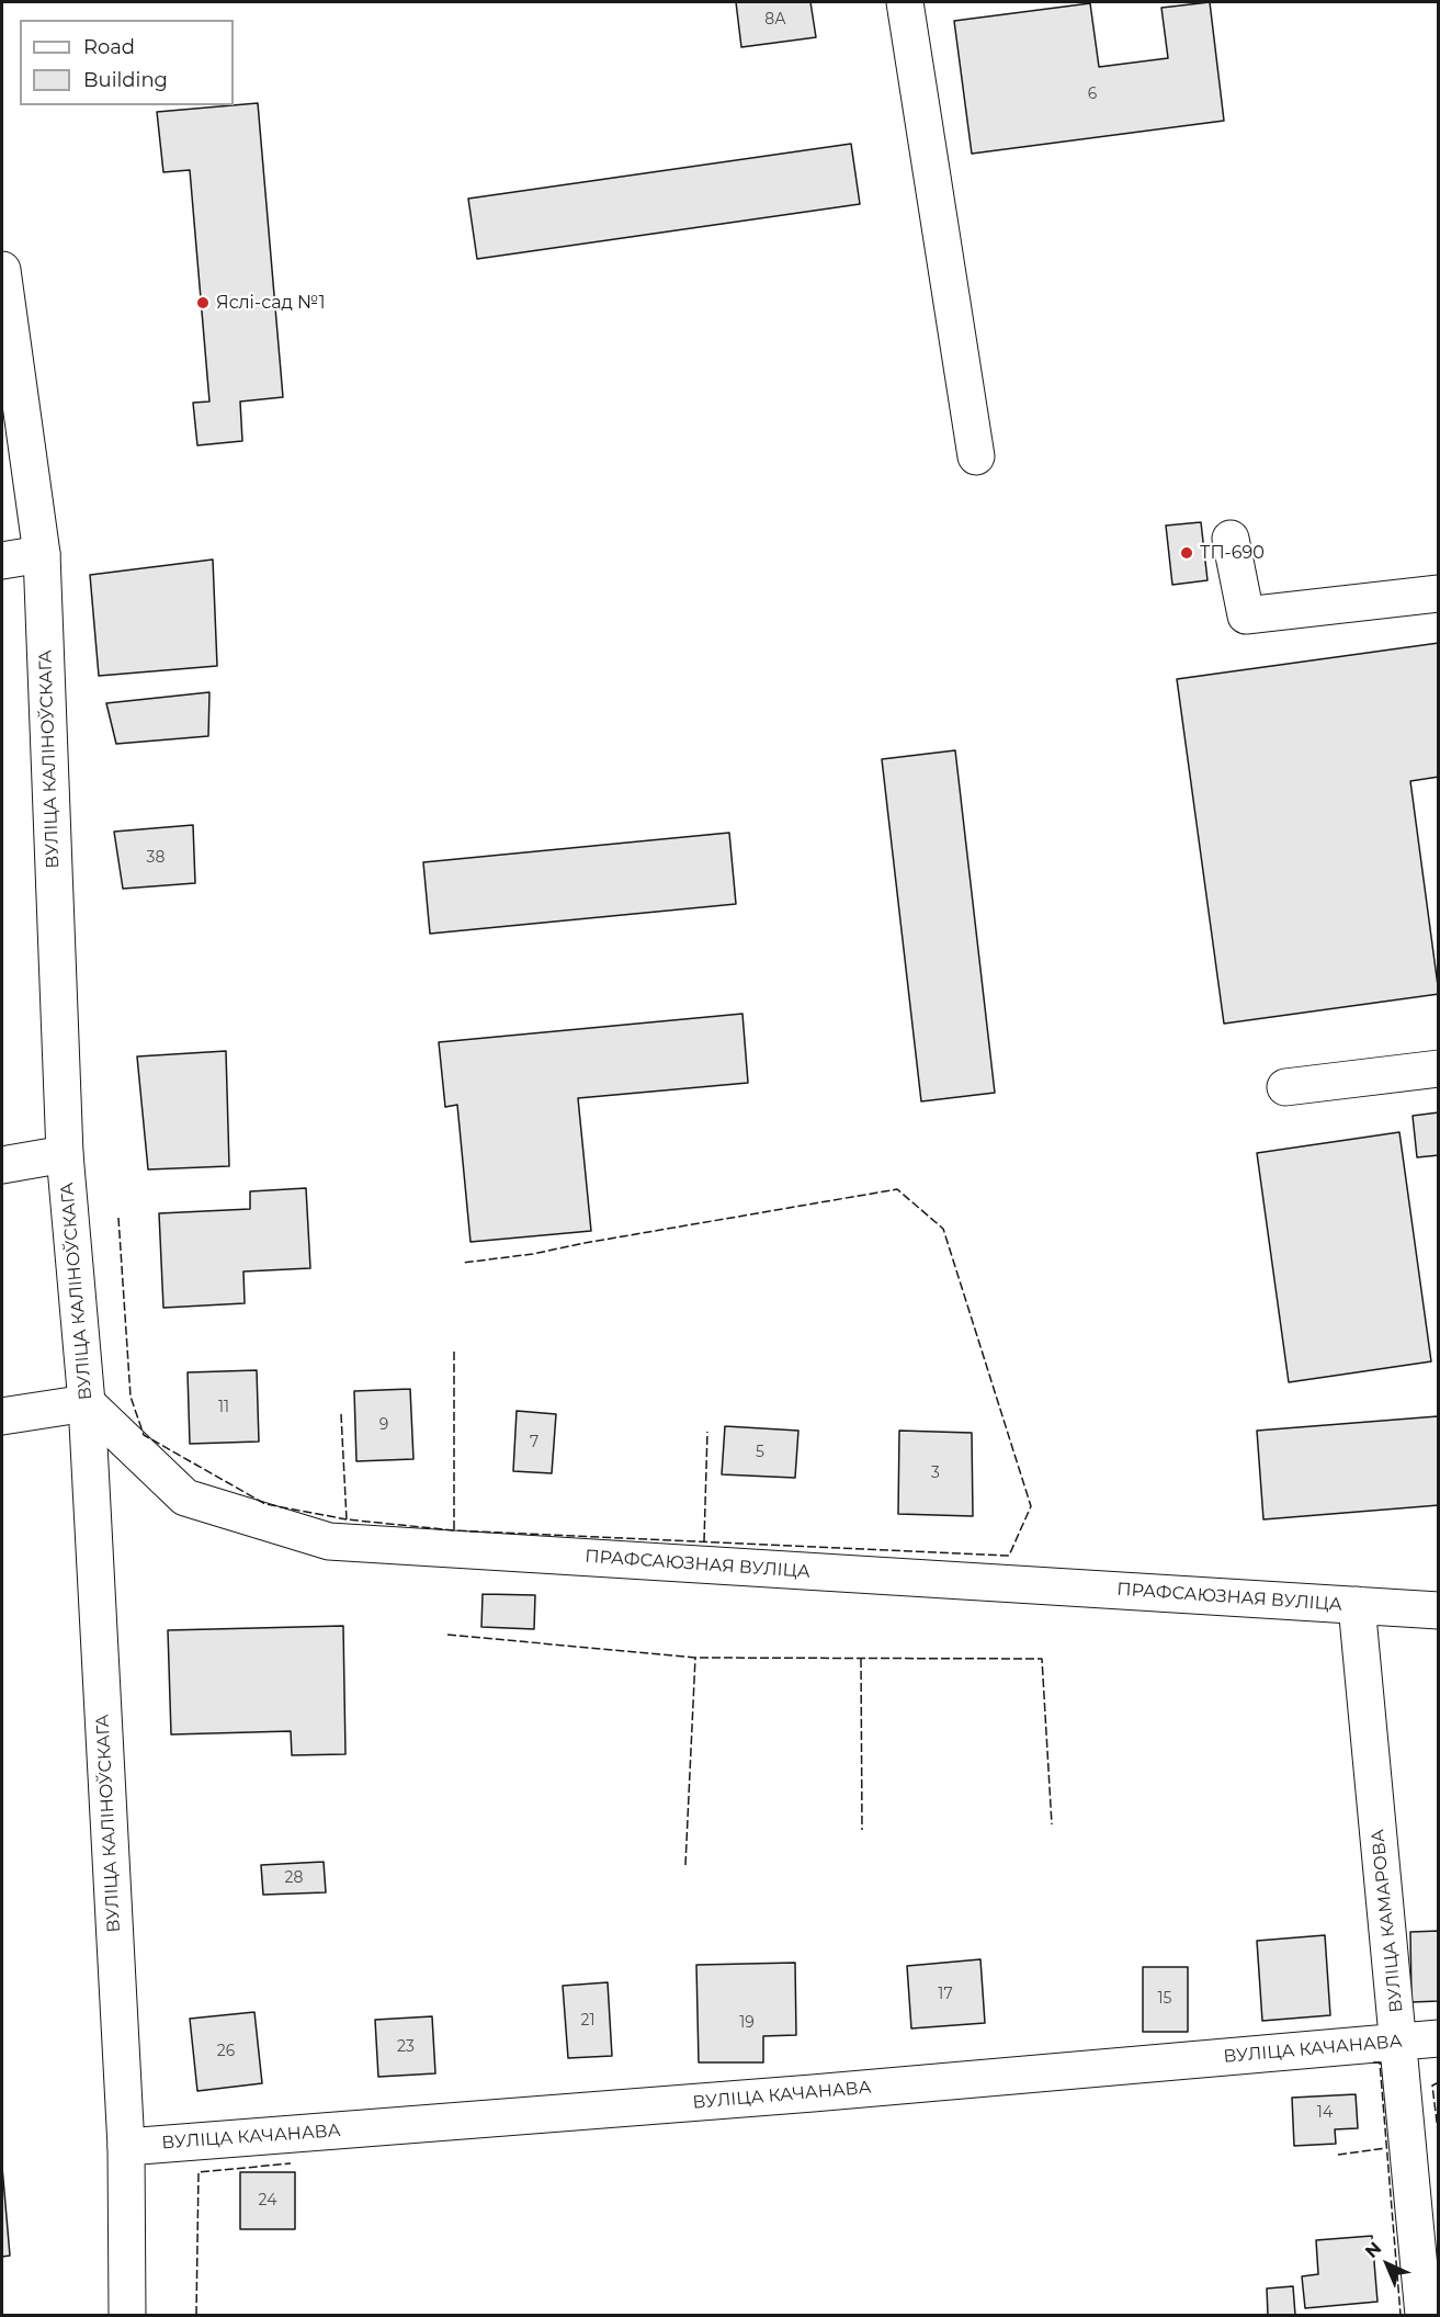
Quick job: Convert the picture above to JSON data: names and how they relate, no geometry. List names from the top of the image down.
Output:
{
  "streets": {
    "street": [
      "ВУЛІЦА КАЛІНОЎСКАГА",
      "ПРАФСАЮЗНАЯ ВУЛІЦА",
      "ВУЛІЦА КАМАРОВА",
      "ВУЛІЦА КАЧАНАВА"
    ]
  },
  "crossings": [
    ["ВУЛІЦА КАЛІНОЎСКАГА", "ПРАФСАЮЗНАЯ ВУЛІЦА"],
    ["ВУЛІЦА КАЛІНОЎСКАГА", "ВУЛІЦА КАЧАНАВА"],
    ["ПРАФСАЮЗНАЯ ВУЛІЦА", "ВУЛІЦА КАМАРОВА"],
    ["ВУЛІЦА КАМАРОВА", "ВУЛІЦА КАЧАНАВА"]
  ],
  "places": ["Яслі-сад №1", "ТП-690"],
  "house_numbers": [
    "8А",
    "6",
    "38",
    "11",
    "9",
    "7",
    "5",
    "3",
    "28",
    "17",
    "15",
    "21",
    "19",
    "23",
    "26",
    "14",
    "24"
  ],
  "legend": ["Road", "Building"],
  "north": "top left"
}
